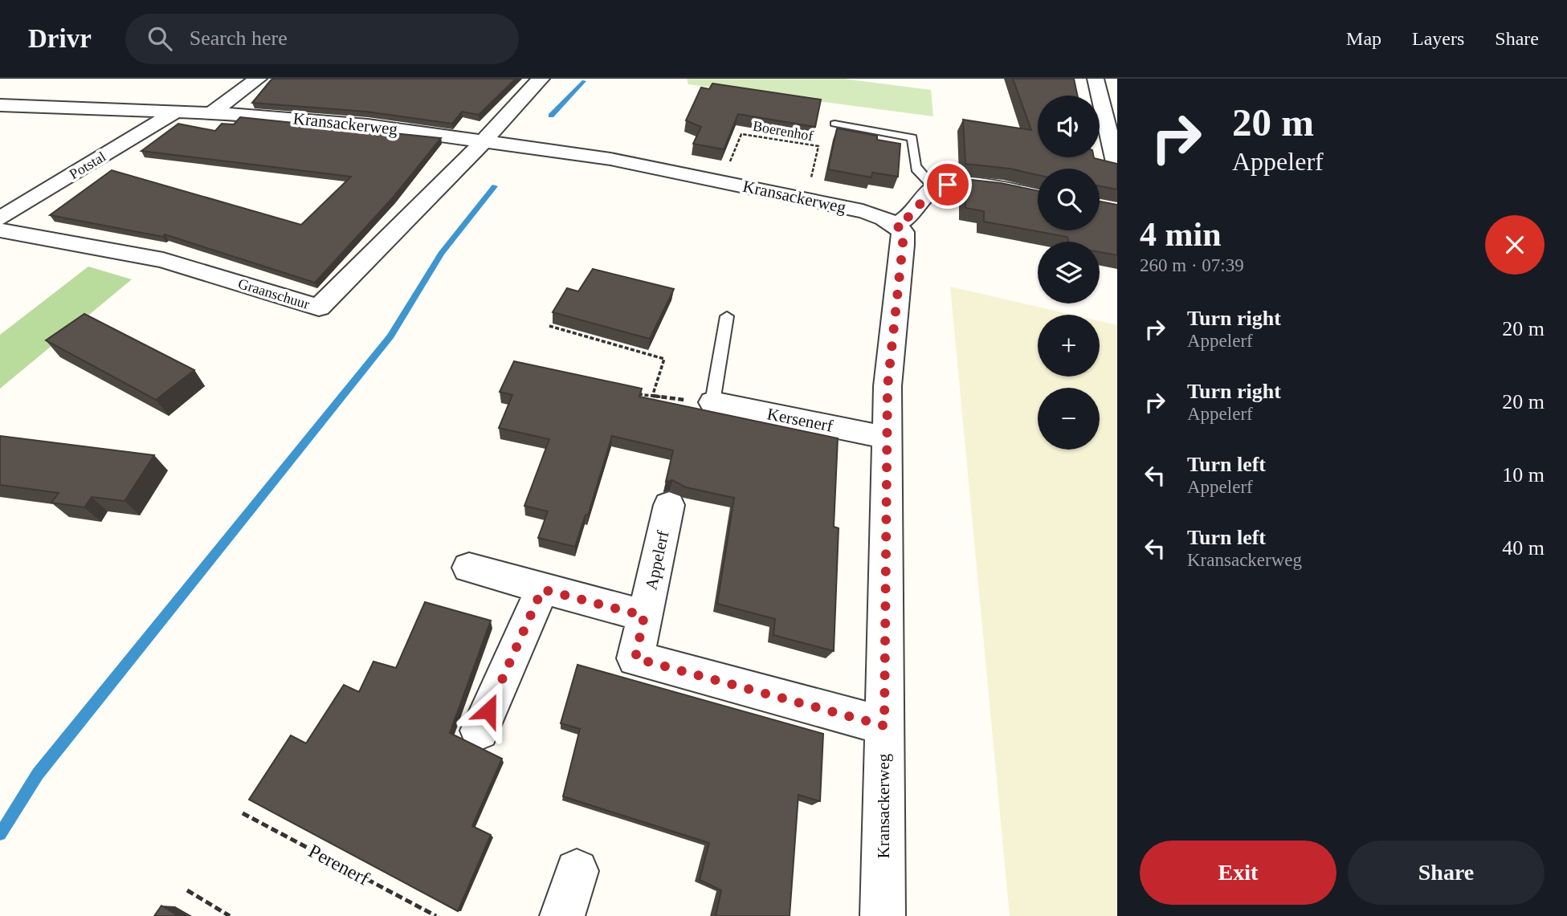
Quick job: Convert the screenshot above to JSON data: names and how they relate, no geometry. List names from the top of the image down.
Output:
{
  "streets": {
    "street": [
      "Kransackerweg",
      "Potstal",
      "Graanschuur",
      "Kersenerf",
      "Appelerf"
    ],
    "path": ["Boerenhof", "Perenerf"]
  },
  "crossings": [
    ["Kransackerweg", "Boerenhof"],
    ["Kransackerweg", "Potstal"],
    ["Kransackerweg", "Graanschuur"],
    ["Kransackerweg", "Kersenerf"],
    ["Kransackerweg", "Appelerf"]
  ],
  "page": {
    "header": "Drivr",
    "search": "Search here",
    "nav": ["Map", "Layers", "Share"],
    "turn": ["20 m", "Appelerf"],
    "map_buttons": ["+", "−"],
    "heading": ["4 min", "260 m · 07:39"],
    "list": [
      {
        "name": "Turn right",
        "note": "Appelerf",
        "value": "20 m"
      },
      {
        "name": "Turn right",
        "note": "Appelerf",
        "value": "20 m"
      },
      {
        "name": "Turn left",
        "note": "Appelerf",
        "value": "10 m"
      },
      {
        "name": "Turn left",
        "note": "Kransackerweg",
        "value": "40 m"
      }
    ],
    "buttons": ["Exit", "Share"]
  }
}
